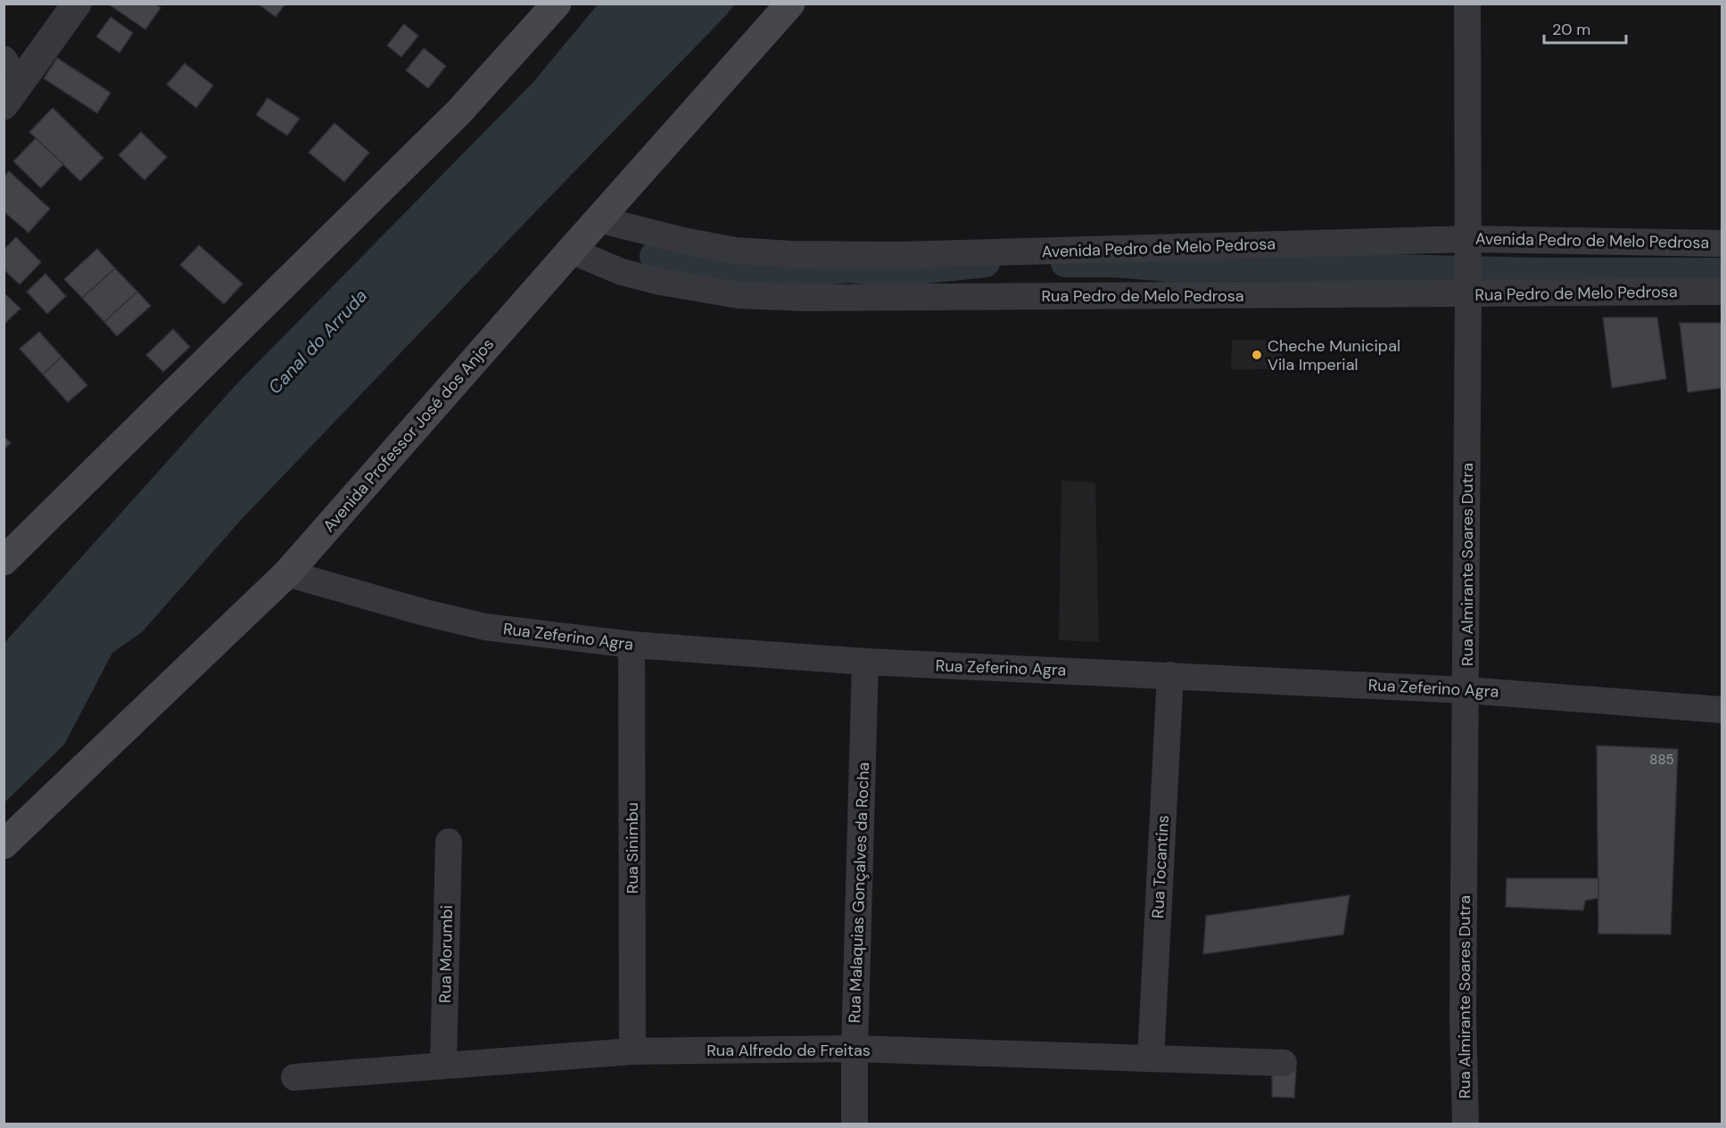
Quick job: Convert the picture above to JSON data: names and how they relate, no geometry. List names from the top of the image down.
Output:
{
  "streets": {
    "main road": ["Avenida Professor José dos Anjos"],
    "street": [
      "Avenida Pedro de Melo Pedrosa",
      "Rua Pedro de Melo Pedrosa",
      "Rua Almirante Soares Dutra",
      "Rua Zeferino Agra",
      "Rua Sinimbu",
      "Rua Tocantins",
      "Rua Malaquias Gonçalves da Rocha",
      "Rua Morumbi",
      "Rua Alfredo de Freitas"
    ]
  },
  "crossings": [
    ["Avenida Pedro de Melo Pedrosa", "Avenida Professor José dos Anjos"],
    ["Avenida Pedro de Melo Pedrosa", "Rua Almirante Soares Dutra"],
    ["Rua Pedro de Melo Pedrosa", "Avenida Professor José dos Anjos"],
    ["Rua Pedro de Melo Pedrosa", "Rua Almirante Soares Dutra"],
    ["Avenida Professor José dos Anjos", "Rua Zeferino Agra"],
    ["Rua Almirante Soares Dutra", "Rua Zeferino Agra"],
    ["Rua Zeferino Agra", "Rua Sinimbu"],
    ["Rua Zeferino Agra", "Rua Tocantins"],
    ["Rua Zeferino Agra", "Rua Malaquias Gonçalves da Rocha"],
    ["Rua Sinimbu", "Rua Alfredo de Freitas"],
    ["Rua Tocantins", "Rua Alfredo de Freitas"],
    ["Rua Malaquias Gonçalves da Rocha", "Rua Alfredo de Freitas"],
    ["Rua Morumbi", "Rua Alfredo de Freitas"]
  ],
  "water": ["Canal do Arruda"],
  "places": ["Cheche Municipal Vila Imperial"],
  "house_numbers": ["885"],
  "scale_bar": "20 m"
}
